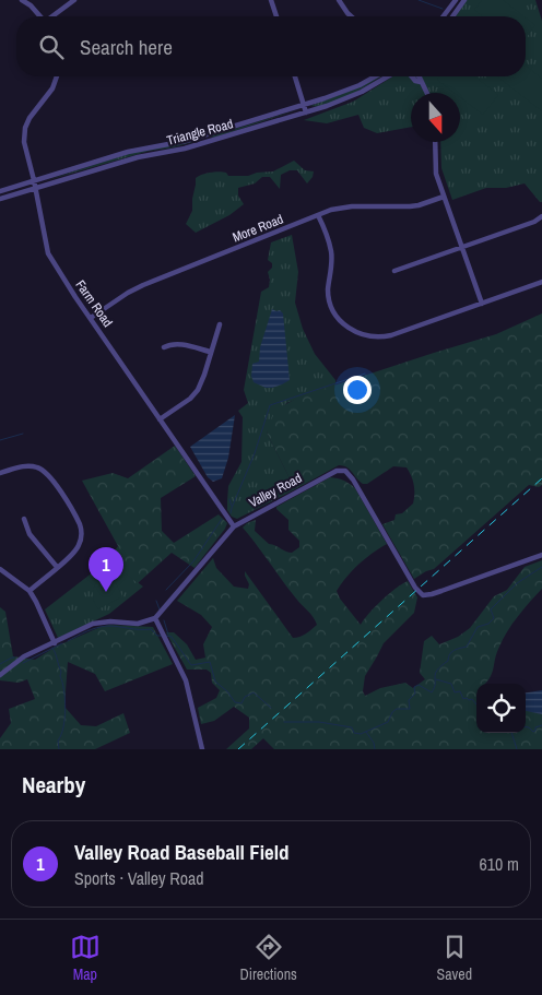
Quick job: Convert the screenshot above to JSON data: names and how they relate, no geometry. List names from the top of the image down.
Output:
{
  "streets": {
    "street": [
      "Triangle Road",
      "More Road",
      "Farm Road",
      "Valley Road"
    ]
  },
  "crossings": [
    ["Triangle Road", "Farm Road"],
    ["More Road", "Farm Road"],
    ["Farm Road", "Valley Road"]
  ],
  "north": "bottom",
  "page": {
    "search": "Search here",
    "pins": "1",
    "heading": "Nearby",
    "list": [
      {
        "mark": "1",
        "name": "Valley Road Baseball Field",
        "note": "Sports · Valley Road",
        "value": "610 m"
      }
    ],
    "nav": ["Map", "Directions", "Saved"]
  }
}
